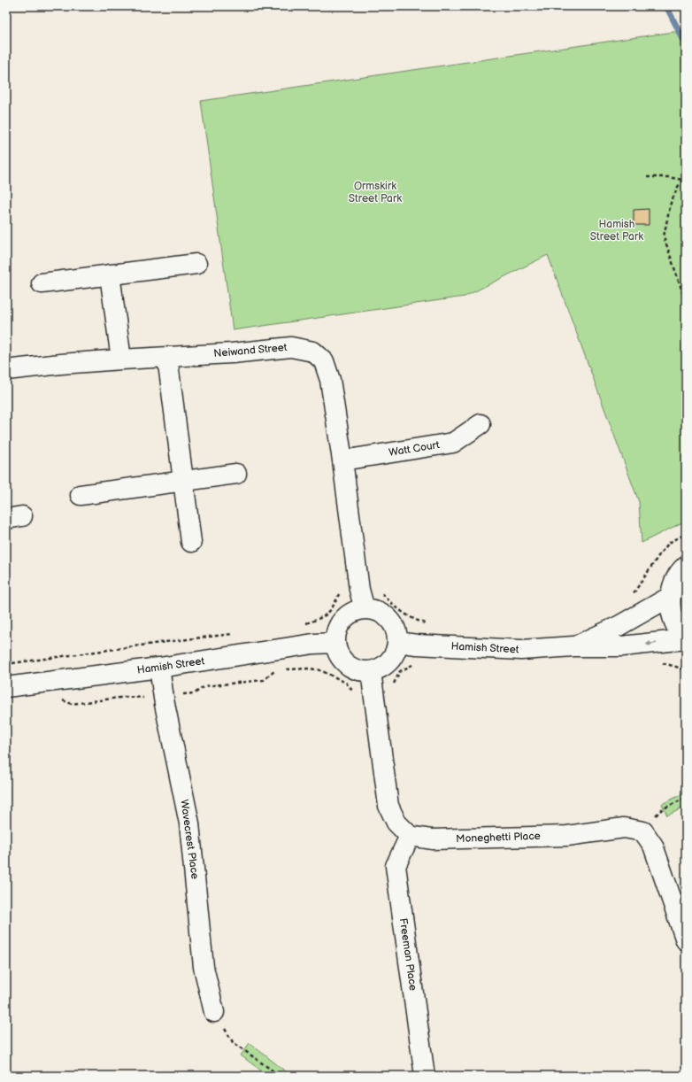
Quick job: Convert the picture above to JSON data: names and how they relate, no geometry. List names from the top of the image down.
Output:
{
  "streets": {
    "street": [
      "Neiwand Street",
      "Watt Court",
      "Hamish Street",
      "Moneghetti Place",
      "Wavecrest Place",
      "Freeman Place"
    ]
  },
  "crossings": [
    ["Neiwand Street", "Watt Court"],
    ["Neiwand Street", "Hamish Street"],
    ["Hamish Street", "Wavecrest Place"],
    ["Moneghetti Place", "Freeman Place"]
  ],
  "parks": ["Ormskirk Street Park", "Hamish Street Park"]
}
